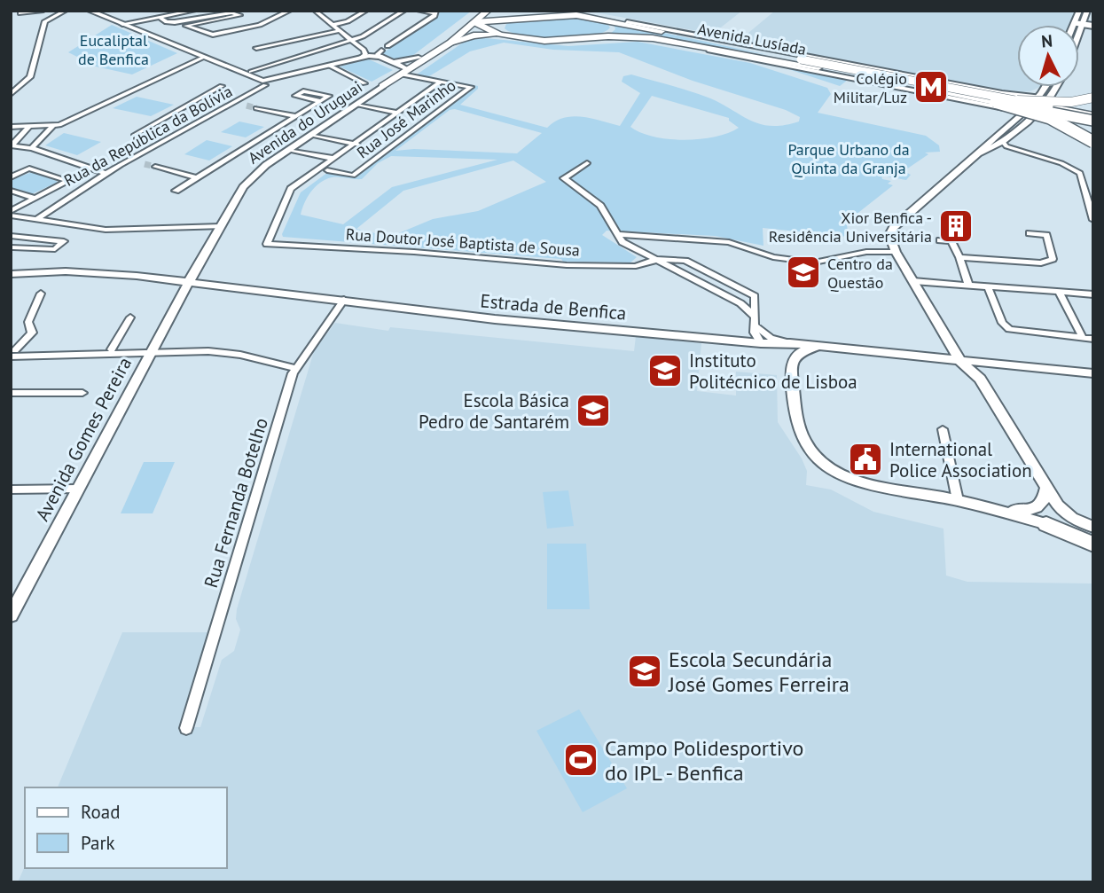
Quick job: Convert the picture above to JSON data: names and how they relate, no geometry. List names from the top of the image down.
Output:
{
  "streets": {
    "main road": ["Avenida Lusíada"],
    "street": [
      "Rua José Marinho",
      "Avenida do Uruguai",
      "Rua da República da Bolívia",
      "Rua Doutor José Baptista de Sousa",
      "Estrada de Benfica",
      "Avenida Gomes Pereira",
      "Rua Fernanda Botelho"
    ]
  },
  "crossings": [
    ["Avenida do Uruguai", "Estrada de Benfica"],
    ["Avenida do Uruguai", "Avenida Gomes Pereira"],
    ["Estrada de Benfica", "Avenida Gomes Pereira"],
    ["Estrada de Benfica", "Rua Fernanda Botelho"]
  ],
  "parks": ["Eucaliptal de Benfica", "Parque Urbano da Quinta da Granja"],
  "places": {
    "metro station": ["Colégio Militar/Luz"],
    "building": ["Xior Benfica - Residência Universitária"],
    "school or university": [
      "Centro da Questão",
      "Instituto Politécnico de Lisboa",
      "Escola Básica Pedro de Santarém",
      "Escola Secundária José Gomes Ferreira"
    ],
    "public building": ["International Police Association"],
    "sports": ["Campo Polidesportivo do IPL - Benfica"]
  },
  "legend": ["Road", "Park"],
  "north": "top"
}
